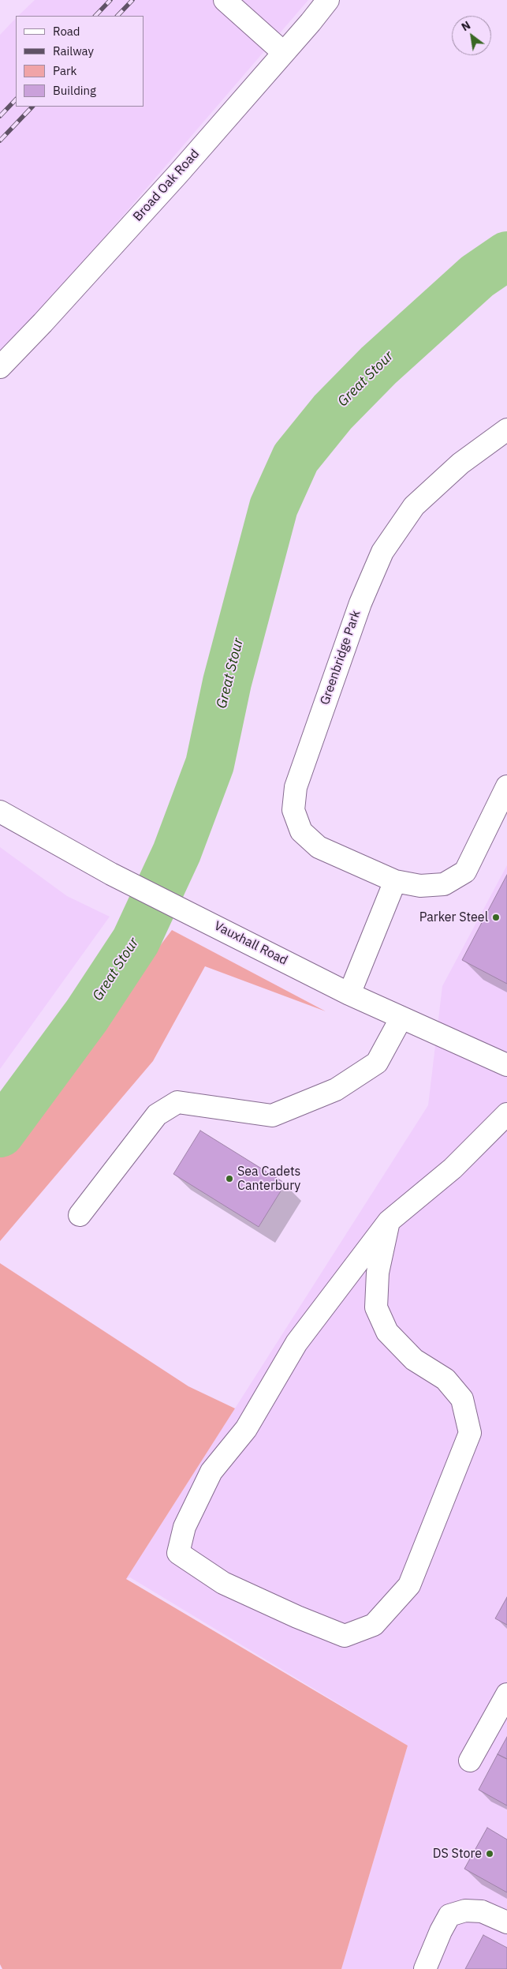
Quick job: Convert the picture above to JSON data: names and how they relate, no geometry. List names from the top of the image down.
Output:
{
  "streets": {
    "street": ["Broad Oak Road", "Greenbridge Park", "Vauxhall Road"]
  },
  "water": ["Great Stour"],
  "places": ["Parker Steel", "Sea Cadets Canterbury", "DS Store"],
  "legend": [
    "Road",
    "Railway",
    "Park",
    "Building"
  ],
  "north": "top left"
}
